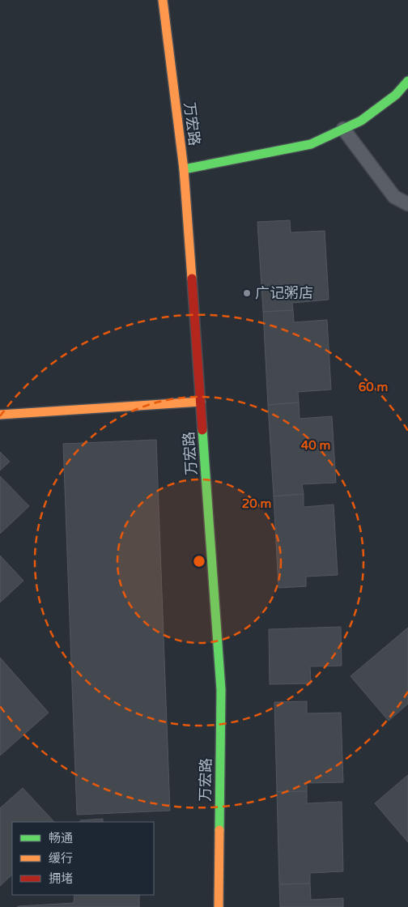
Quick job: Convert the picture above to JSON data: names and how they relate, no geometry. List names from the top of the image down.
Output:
{
  "streets": {
    "street": ["万宏路"]
  },
  "places": ["广记粥店"],
  "legend": ["畅通", "缓行", "拥堵"],
  "rings": ["60 m", "40 m", "20 m"]
}
